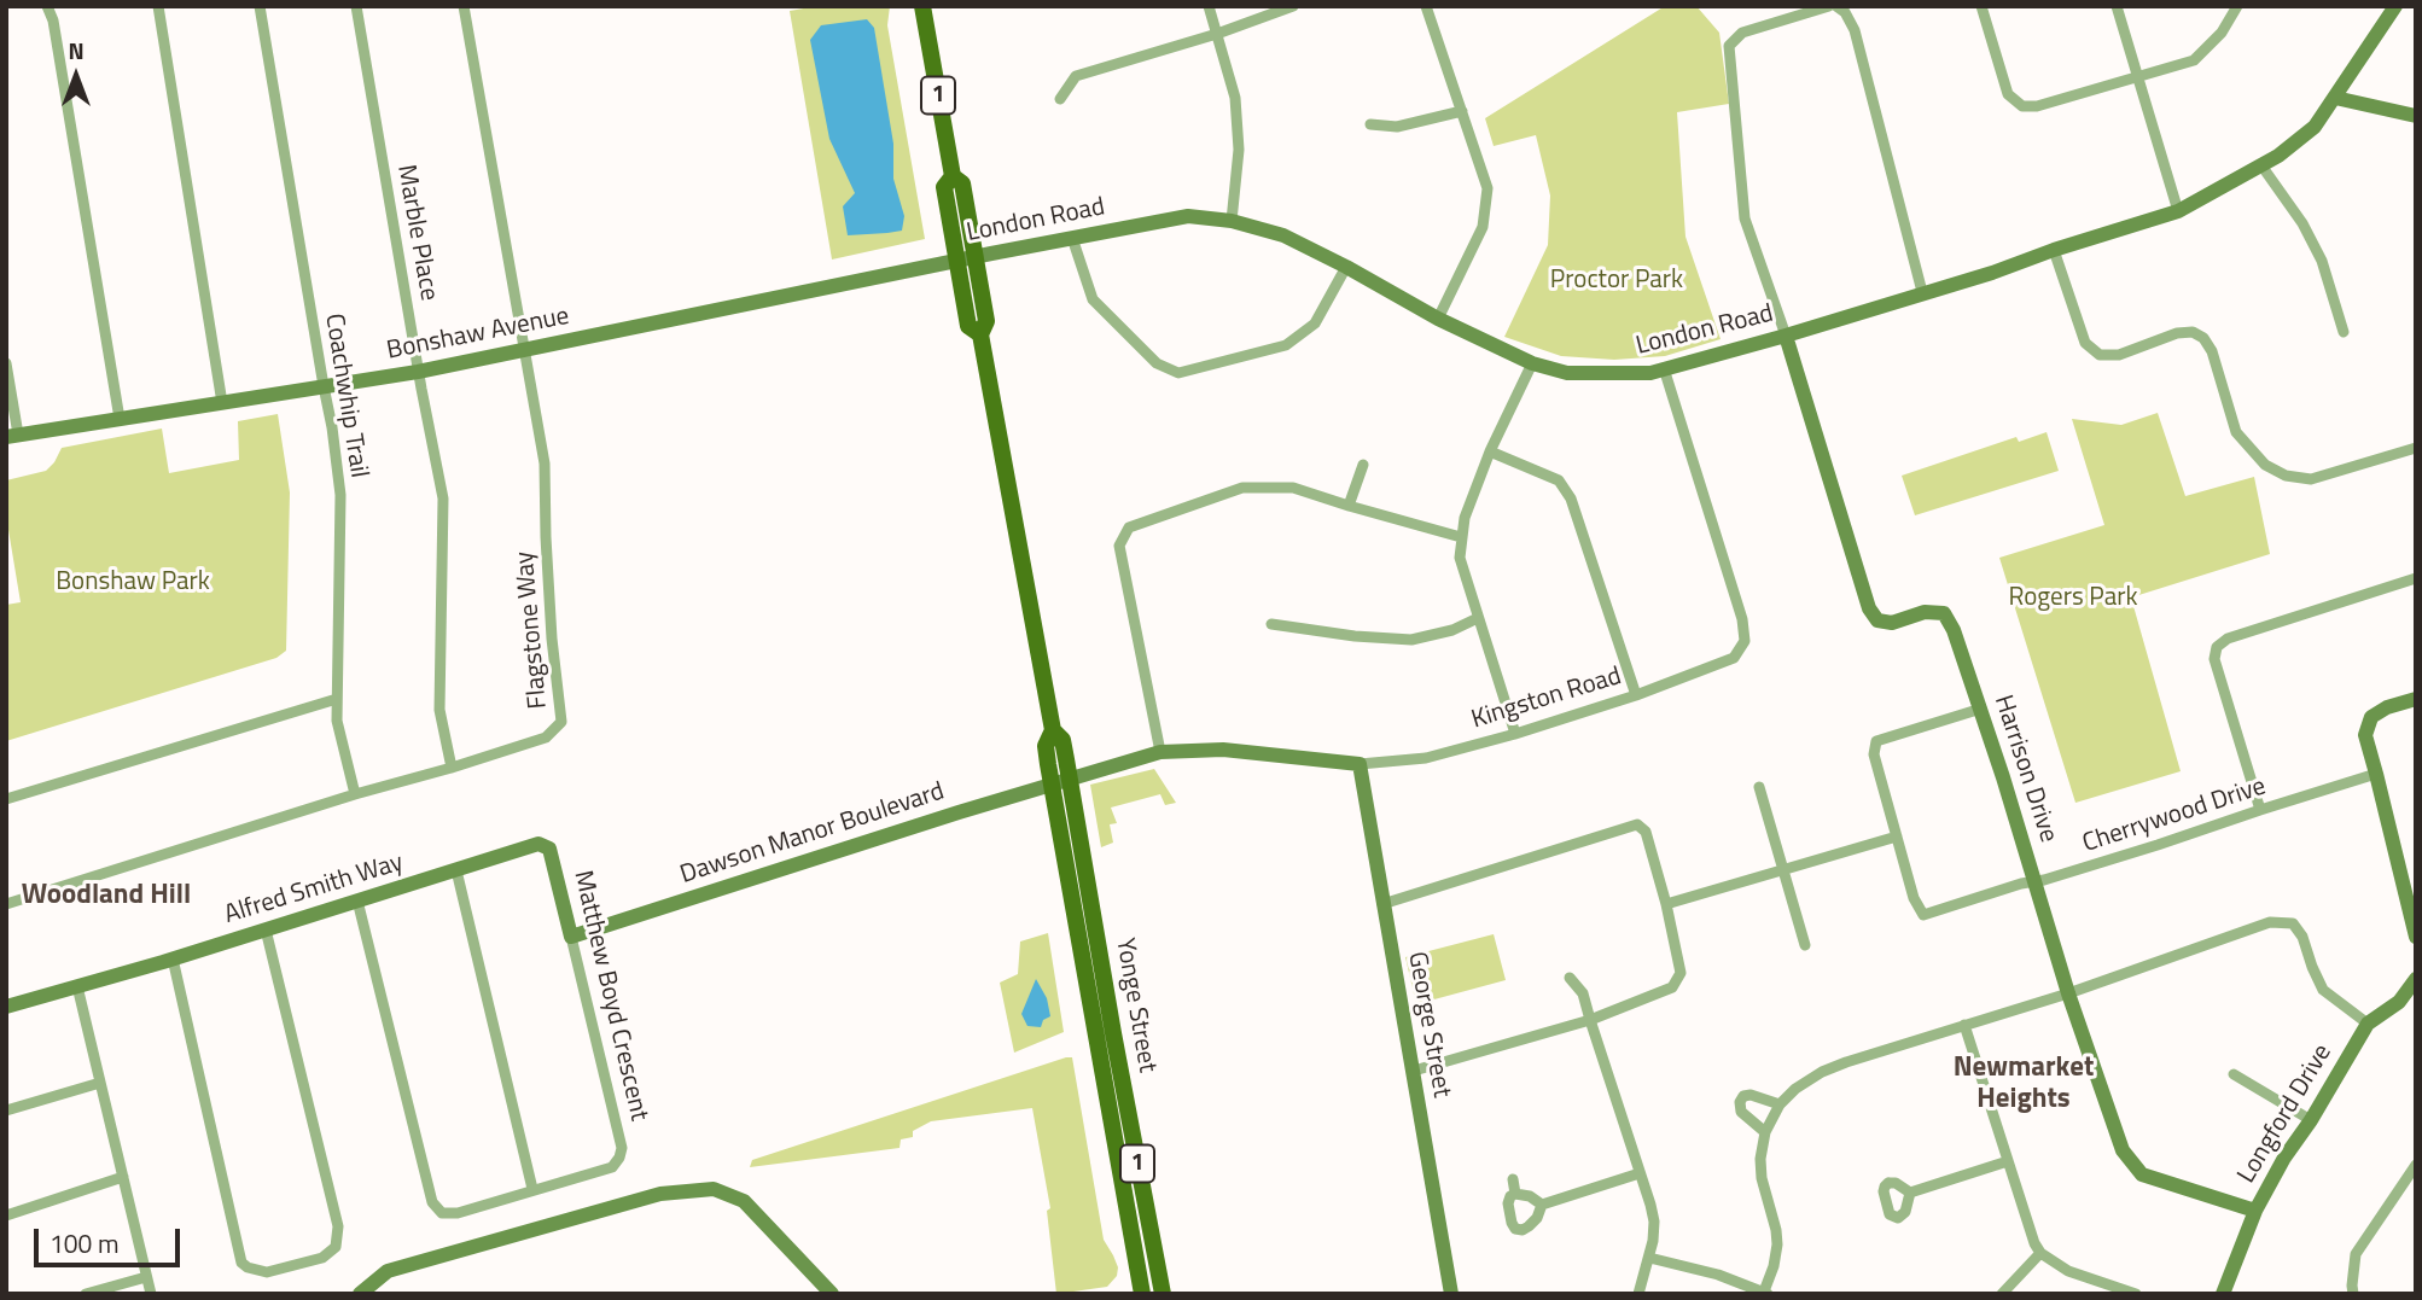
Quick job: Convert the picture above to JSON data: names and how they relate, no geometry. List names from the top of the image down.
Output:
{
  "streets": {
    "main road": ["1", "Yonge Street"],
    "street": [
      "London Road",
      "Marble Place",
      "Bonshaw Avenue",
      "Coachwhip Trail",
      "Flagstone Way",
      "Kingston Road",
      "Harrison Drive",
      "Cherrywood Drive",
      "Dawson Manor Boulevard",
      "Alfred Smith Way",
      "Matthew Boyd Crescent",
      "George Street",
      "Longford Drive"
    ]
  },
  "crossings": [
    ["London Road", "Bonshaw Avenue"],
    ["London Road", "Kingston Road"],
    ["London Road", "Harrison Drive"],
    ["London Road", "Yonge Street"],
    ["Marble Place", "Bonshaw Avenue"],
    ["Marble Place", "Flagstone Way"],
    ["Bonshaw Avenue", "Coachwhip Trail"],
    ["Bonshaw Avenue", "Flagstone Way"],
    ["Bonshaw Avenue", "Yonge Street"],
    ["Coachwhip Trail", "Flagstone Way"],
    ["Kingston Road", "Dawson Manor Boulevard"],
    ["Kingston Road", "Yonge Street"],
    ["Kingston Road", "George Street"],
    ["Harrison Drive", "Cherrywood Drive"],
    ["Harrison Drive", "Longford Drive"],
    ["Dawson Manor Boulevard", "Matthew Boyd Crescent"],
    ["Dawson Manor Boulevard", "Yonge Street"],
    ["Alfred Smith Way", "Matthew Boyd Crescent"]
  ],
  "districts": ["Woodland Hill", "Newmarket Heights"],
  "parks": ["Proctor Park", "Bonshaw Park", "Rogers Park"],
  "scale_bar": "100 m",
  "north": "top"
}
